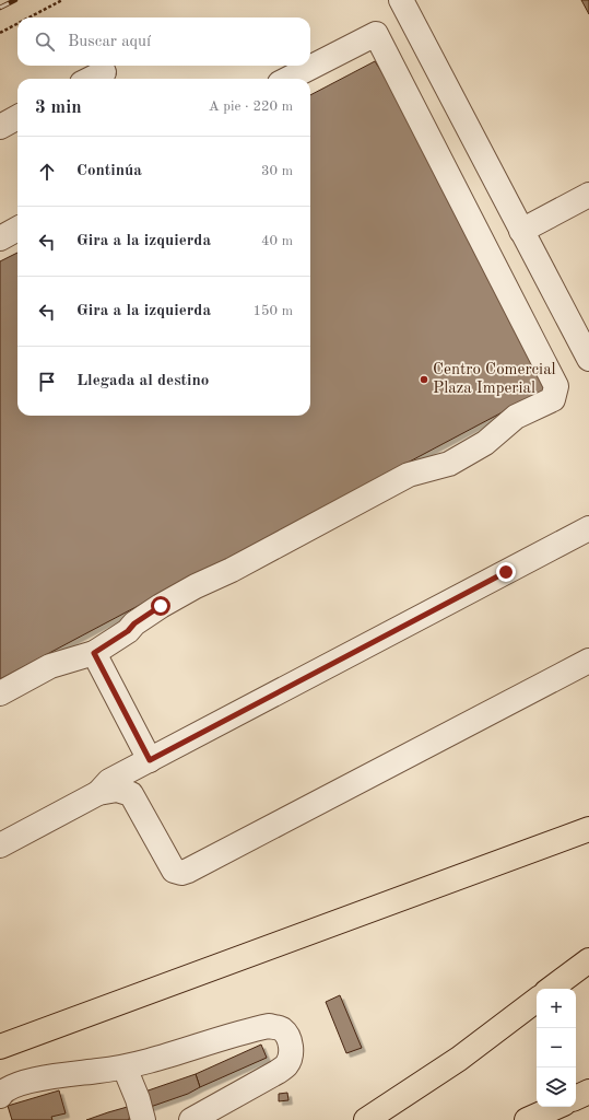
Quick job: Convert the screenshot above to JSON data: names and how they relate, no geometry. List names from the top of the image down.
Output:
{
  "places": ["Centro Comercial Plaza Imperial"],
  "page": {
    "search": "Buscar aquí",
    "heading": ["3 min", "A pie · 220 m"],
    "list": [
      ["Continúa", "30 m"],
      ["Gira a la izquierda", "40 m"],
      ["Gira a la izquierda", "150 m"],
      "Llegada al destino"
    ],
    "map_buttons": ["+", "−"]
  }
}
